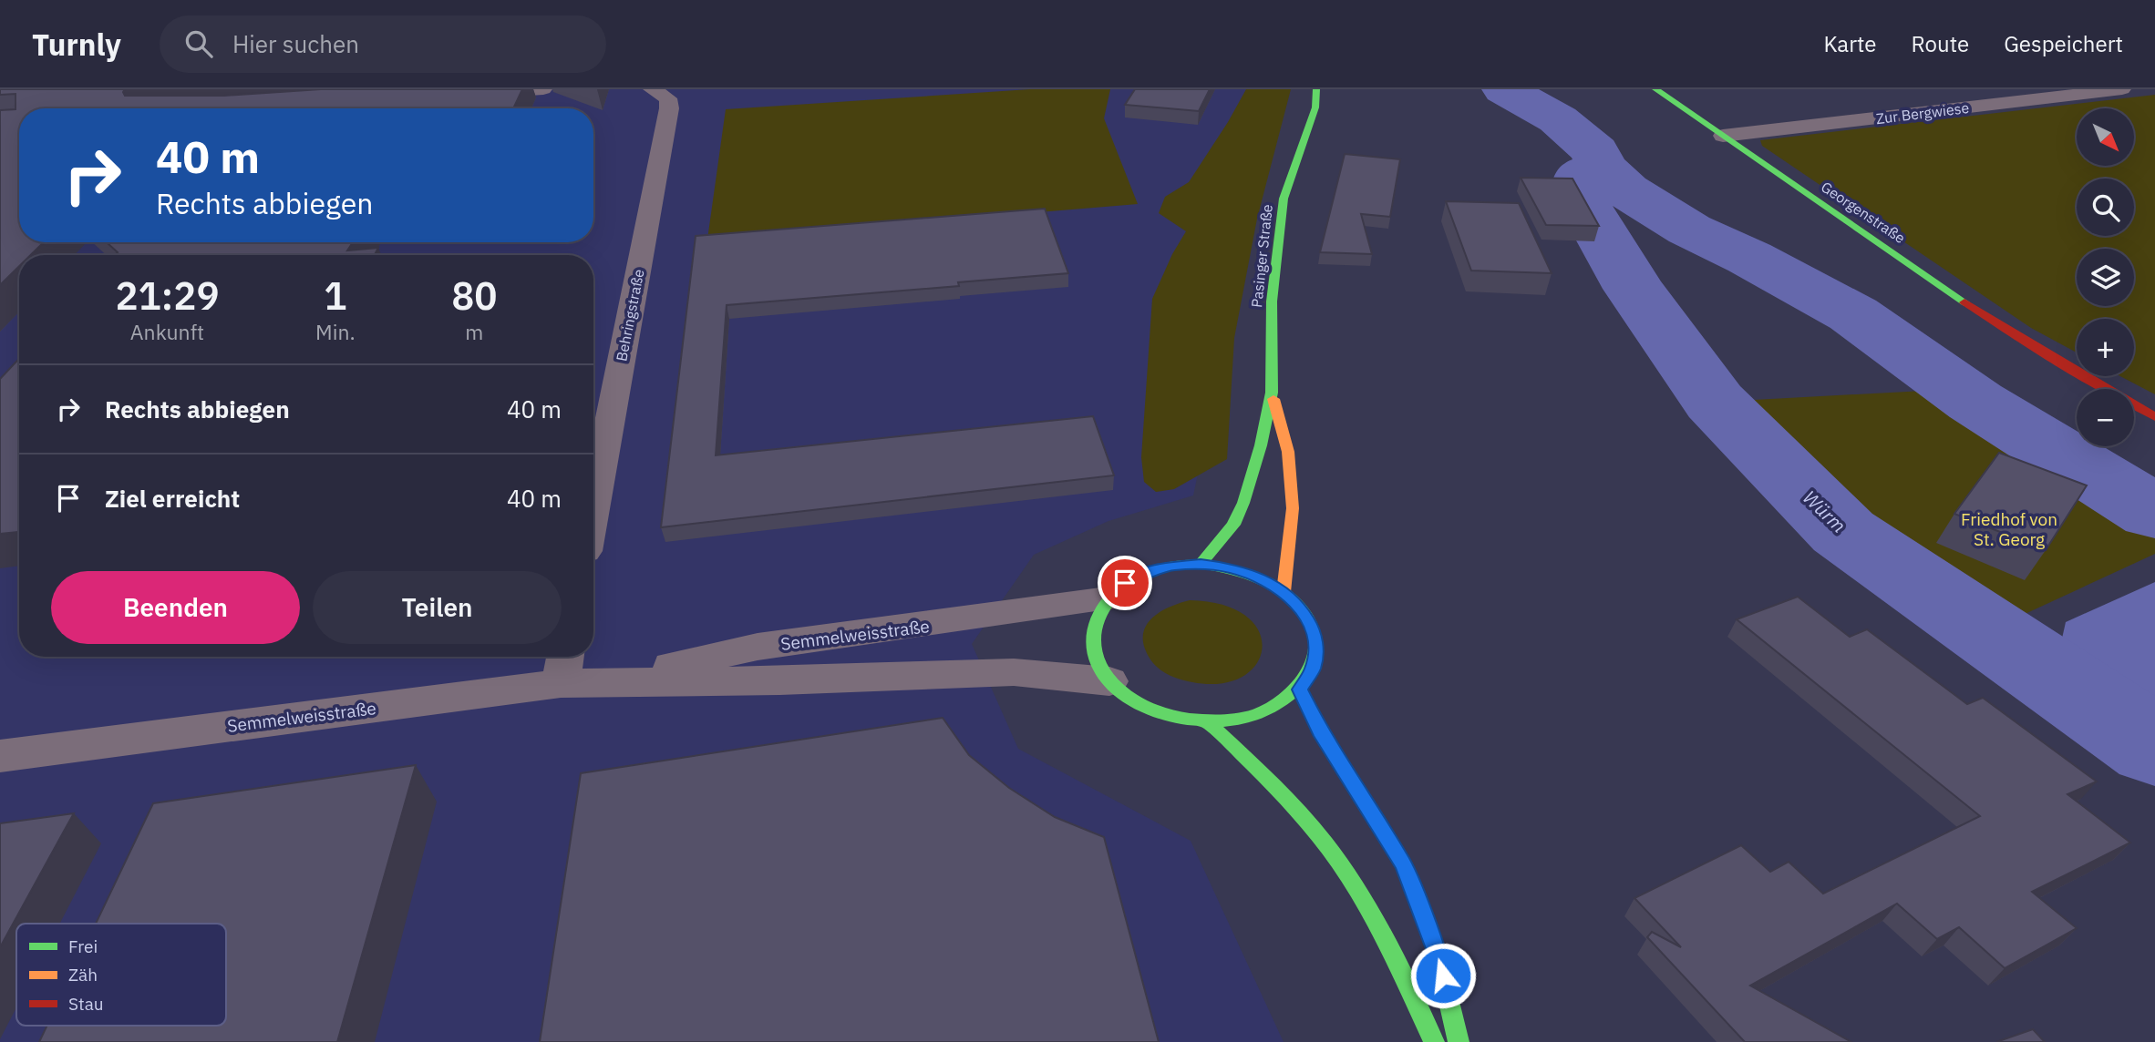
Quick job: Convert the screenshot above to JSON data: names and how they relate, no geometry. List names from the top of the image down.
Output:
{
  "streets": {
    "main road": ["Georgenstraße", "Pasinger Straße"],
    "street": ["Zur Bergwiese", "Behringstraße", "Semmelweisstraße"]
  },
  "crossings": [
    ["Zur Bergwiese", "Georgenstraße"],
    ["Pasinger Straße", "Semmelweisstraße"]
  ],
  "water": ["Würm"],
  "parks": ["Friedhof von St. Georg"],
  "legend": ["Frei", "Zäh", "Stau"],
  "north": "bottom right",
  "page": {
    "header": "Turnly",
    "search": "Hier suchen",
    "nav": ["Karte", "Route", "Gespeichert"],
    "map_buttons": ["+", "−"],
    "turn": ["40 m", "Rechts abbiegen"],
    "eta": [
      "21:29",
      "Ankunft",
      "1",
      "Min.",
      "80",
      "m"
    ],
    "list": [
      {
        "name": "Rechts abbiegen",
        "value": "40 m"
      },
      {
        "name": "Ziel erreicht",
        "value": "40 m"
      }
    ],
    "buttons": ["Beenden", "Teilen"]
  }
}
